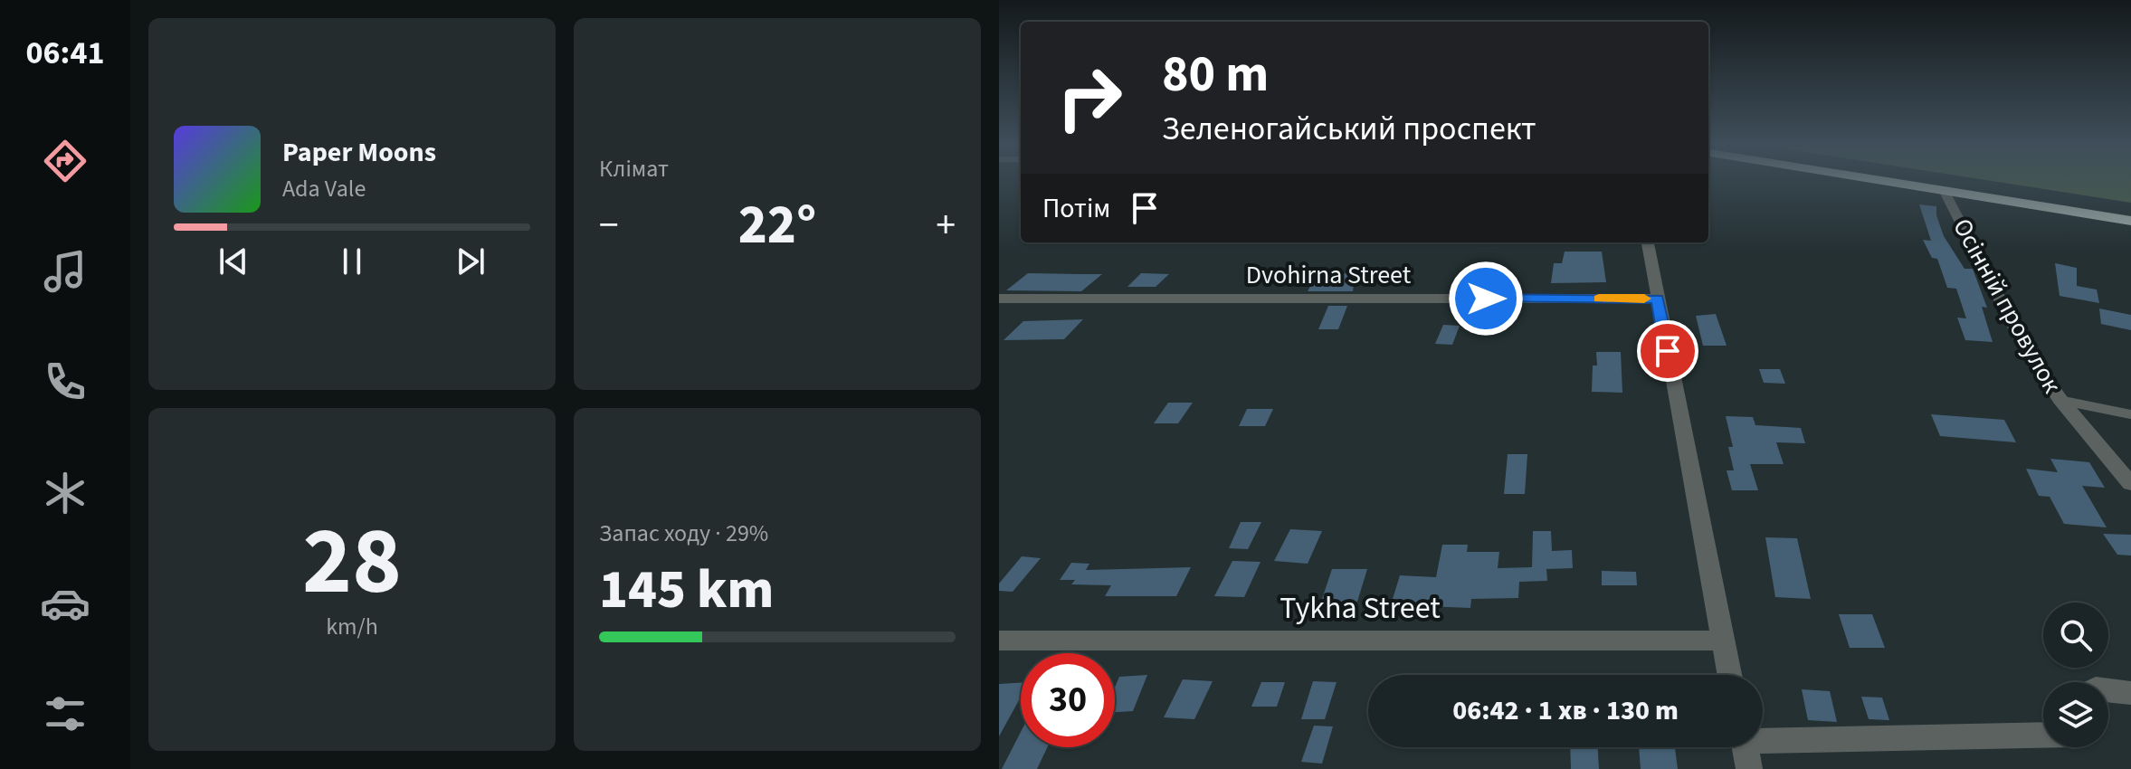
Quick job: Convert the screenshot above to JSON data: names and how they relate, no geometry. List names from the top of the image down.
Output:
{
  "streets": {
    "street": ["Dvohirna Street", "Осінній провулок", "Tykha Street"]
  },
  "page": {
    "tabs": "06:41",
    "tile": [
      "Клімат",
      ["28", "km/h"],
      ["Запас ходу · 29%", "145 km"]
    ],
    "turn": ["80 m", "Зеленогайський проспект"],
    "song": ["Paper Moons", "Ada Vale"],
    "then": "Потім",
    "heat": ["−", "22°", "+"],
    "limit": "30",
    "trip": "06:42 · 1 хв · 130 m"
  }
}
